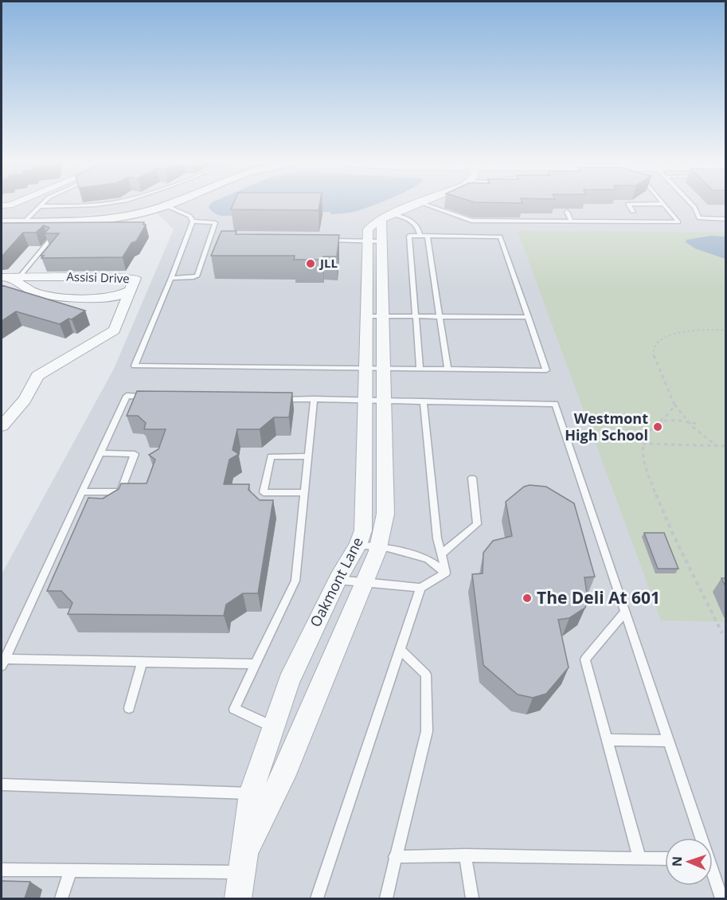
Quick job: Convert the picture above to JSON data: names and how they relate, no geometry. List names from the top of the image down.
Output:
{
  "streets": {
    "street": ["Assisi Drive", "Oakmont Lane"]
  },
  "places": ["JLL", "Westmont High School", "The Deli At 601"],
  "north": "left"
}
